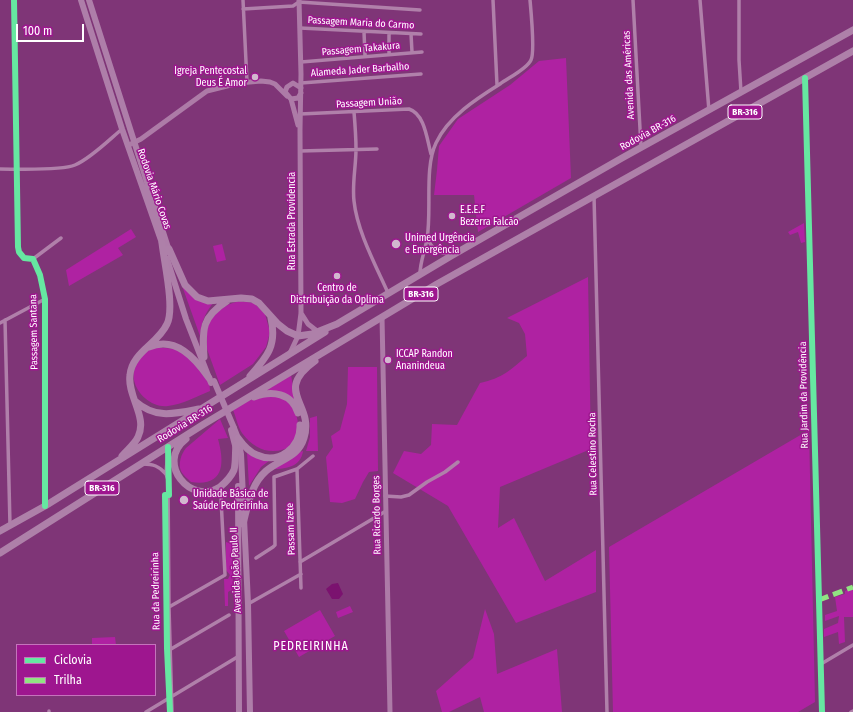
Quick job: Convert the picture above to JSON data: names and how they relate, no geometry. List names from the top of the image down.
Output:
{
  "streets": {
    "highway": ["BR-316", "Rodovia BR-316"],
    "main road": [
      "Rodovia Mário Covas",
      "Rua Estrada Providencia",
      "Rua Ricardo Borges",
      "Avenida João Paulo II"
    ],
    "street": [
      "Passagem Maria do Carmo",
      "Passagem Takakura",
      "Alameda Jader Barbalho",
      "Avenida das Américas",
      "Passagem União",
      "Passagem Santana",
      "Rua Jardim da Providência",
      "Rua Celestino Rocha",
      "Passam Izete",
      "Rua da Pedreirinha"
    ]
  },
  "crossings": [
    ["Passagem Maria do Carmo", "Rua Estrada Providencia"],
    ["Passagem Takakura", "Rua Estrada Providencia"],
    ["Alameda Jader Barbalho", "Rua Estrada Providencia"],
    ["Avenida das Américas", "Rodovia BR-316"],
    ["Passagem União", "Rua Estrada Providencia"],
    ["BR-316", "Rodovia BR-316"],
    ["BR-316", "Rua Jardim da Providência"],
    ["BR-316", "Rua Celestino Rocha"],
    ["BR-316", "Rua Ricardo Borges"],
    ["Rodovia BR-316", "Rua Estrada Providencia"],
    ["Rodovia BR-316", "Passagem Santana"],
    ["Rodovia BR-316", "Rua Ricardo Borges"],
    ["Rodovia BR-316", "Rua da Pedreirinha"],
    ["Rodovia Mário Covas", "Avenida João Paulo II"]
  ],
  "districts": ["PEDREIRINHA"],
  "places": [
    "Igreja Pentecostal Deus É Amor",
    "E.E.E.F Bezerra Falcão",
    "Unimed Urgência e Emergência",
    "Centro de Distribuição da Oplima",
    "ICCAP Randon Ananindeua",
    "Unidade Básica de Saúde Pedreirinha"
  ],
  "legend": ["Ciclovia", "Trilha"],
  "scale_bar": "100 m"
}
